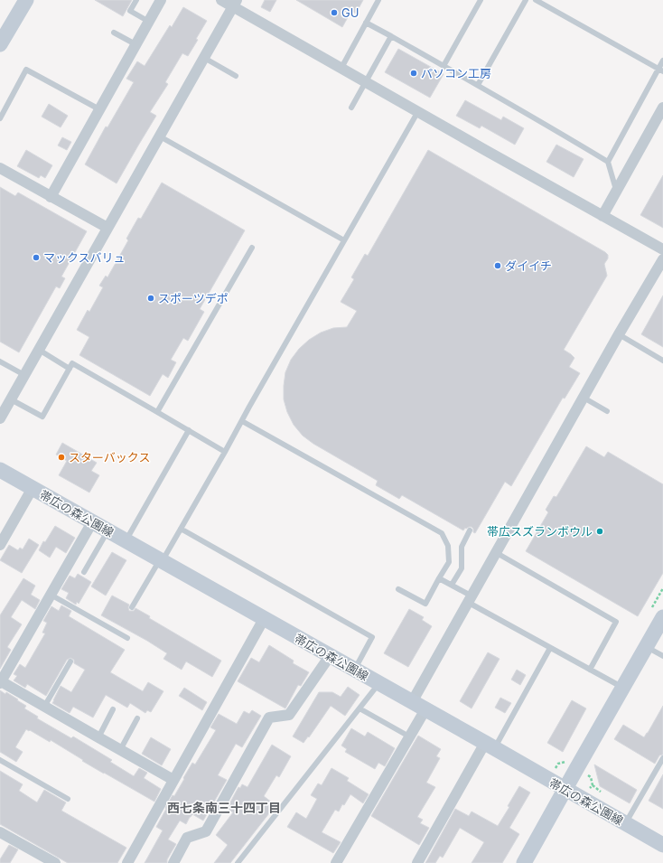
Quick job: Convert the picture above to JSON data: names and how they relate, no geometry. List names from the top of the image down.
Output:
{
  "streets": {
    "main road": ["帯広の森公園線"]
  },
  "districts": ["西七条南三十四丁目"],
  "places": [
    "GU",
    "パソコン工房",
    "マックスバリュ",
    "ダイイチ",
    "スポーツデポ",
    "スターバックス",
    "帯広スズランボウル"
  ]
}
